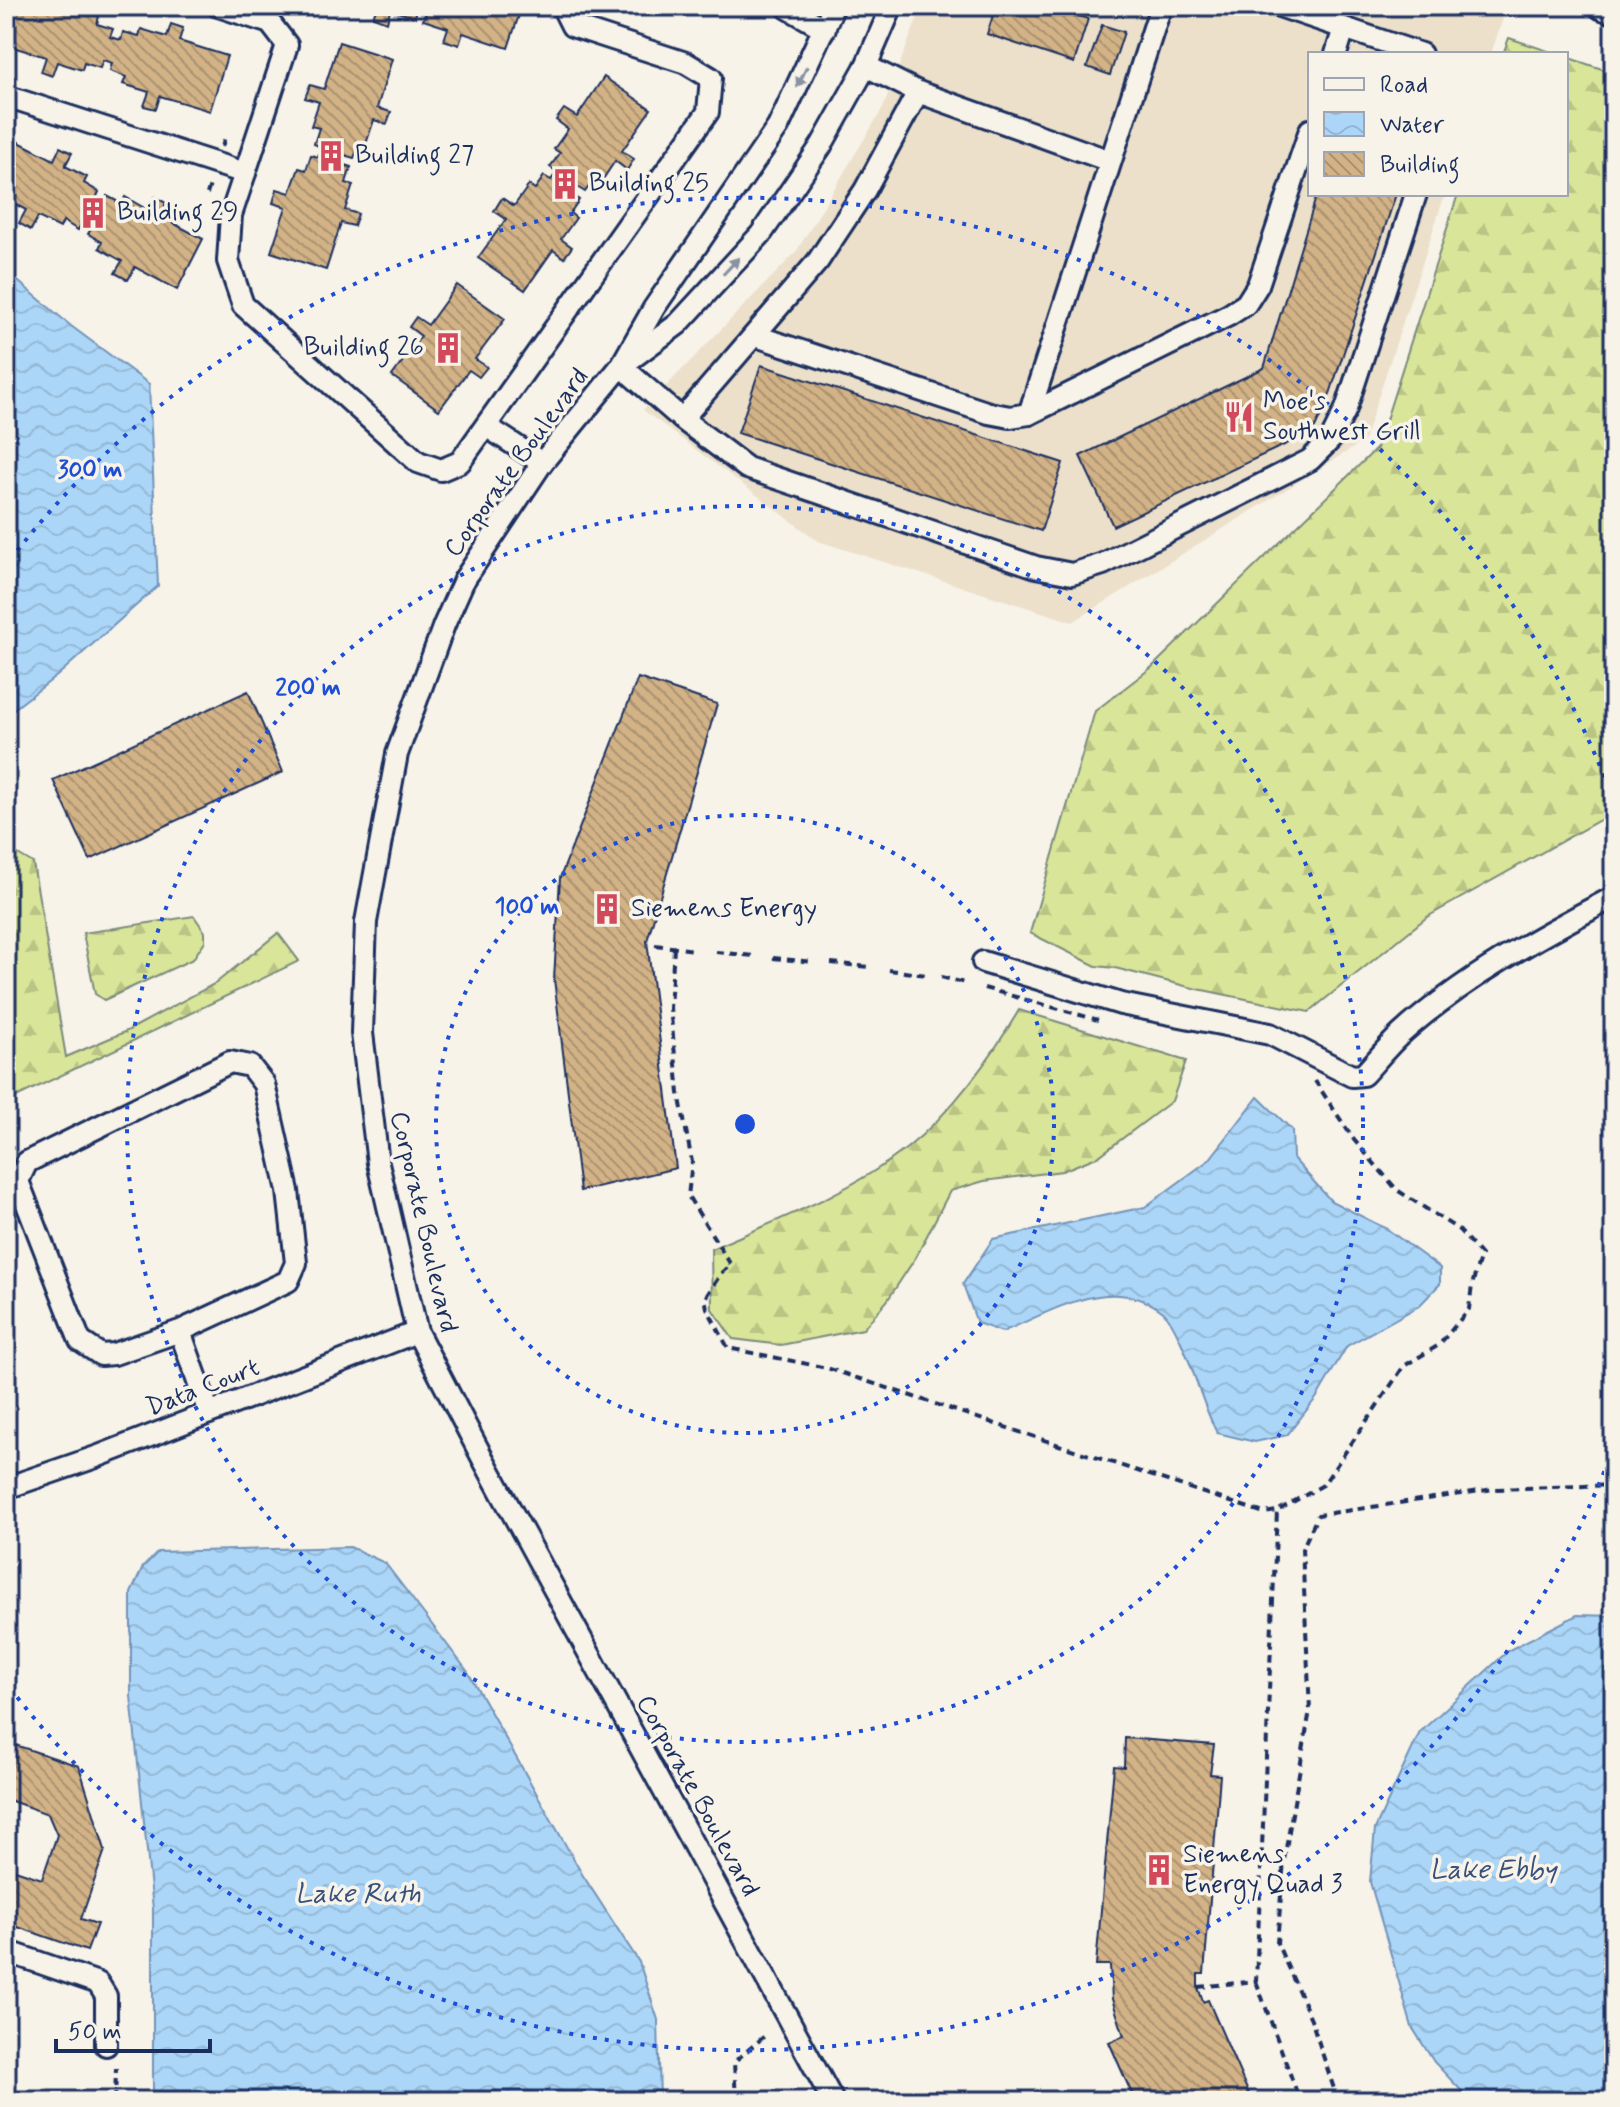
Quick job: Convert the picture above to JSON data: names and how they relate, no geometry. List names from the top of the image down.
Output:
{
  "streets": {
    "street": ["Corporate Boulevard", "Data Court"]
  },
  "crossings": [
    ["Corporate Boulevard", "Data Court"]
  ],
  "water": ["Lake Ebby", "Lake Ruth"],
  "places": {
    "building": [
      "Building 27",
      "Building 25",
      "Building 29",
      "Building 26",
      "Siemens Energy",
      "Siemens Energy Quad 3"
    ],
    "restaurant": ["Moe's Southwest Grill"]
  },
  "legend": ["Road", "Water", "Building"],
  "scale_bar": "50 m",
  "rings": ["300 m", "200 m", "100 m"]
}
